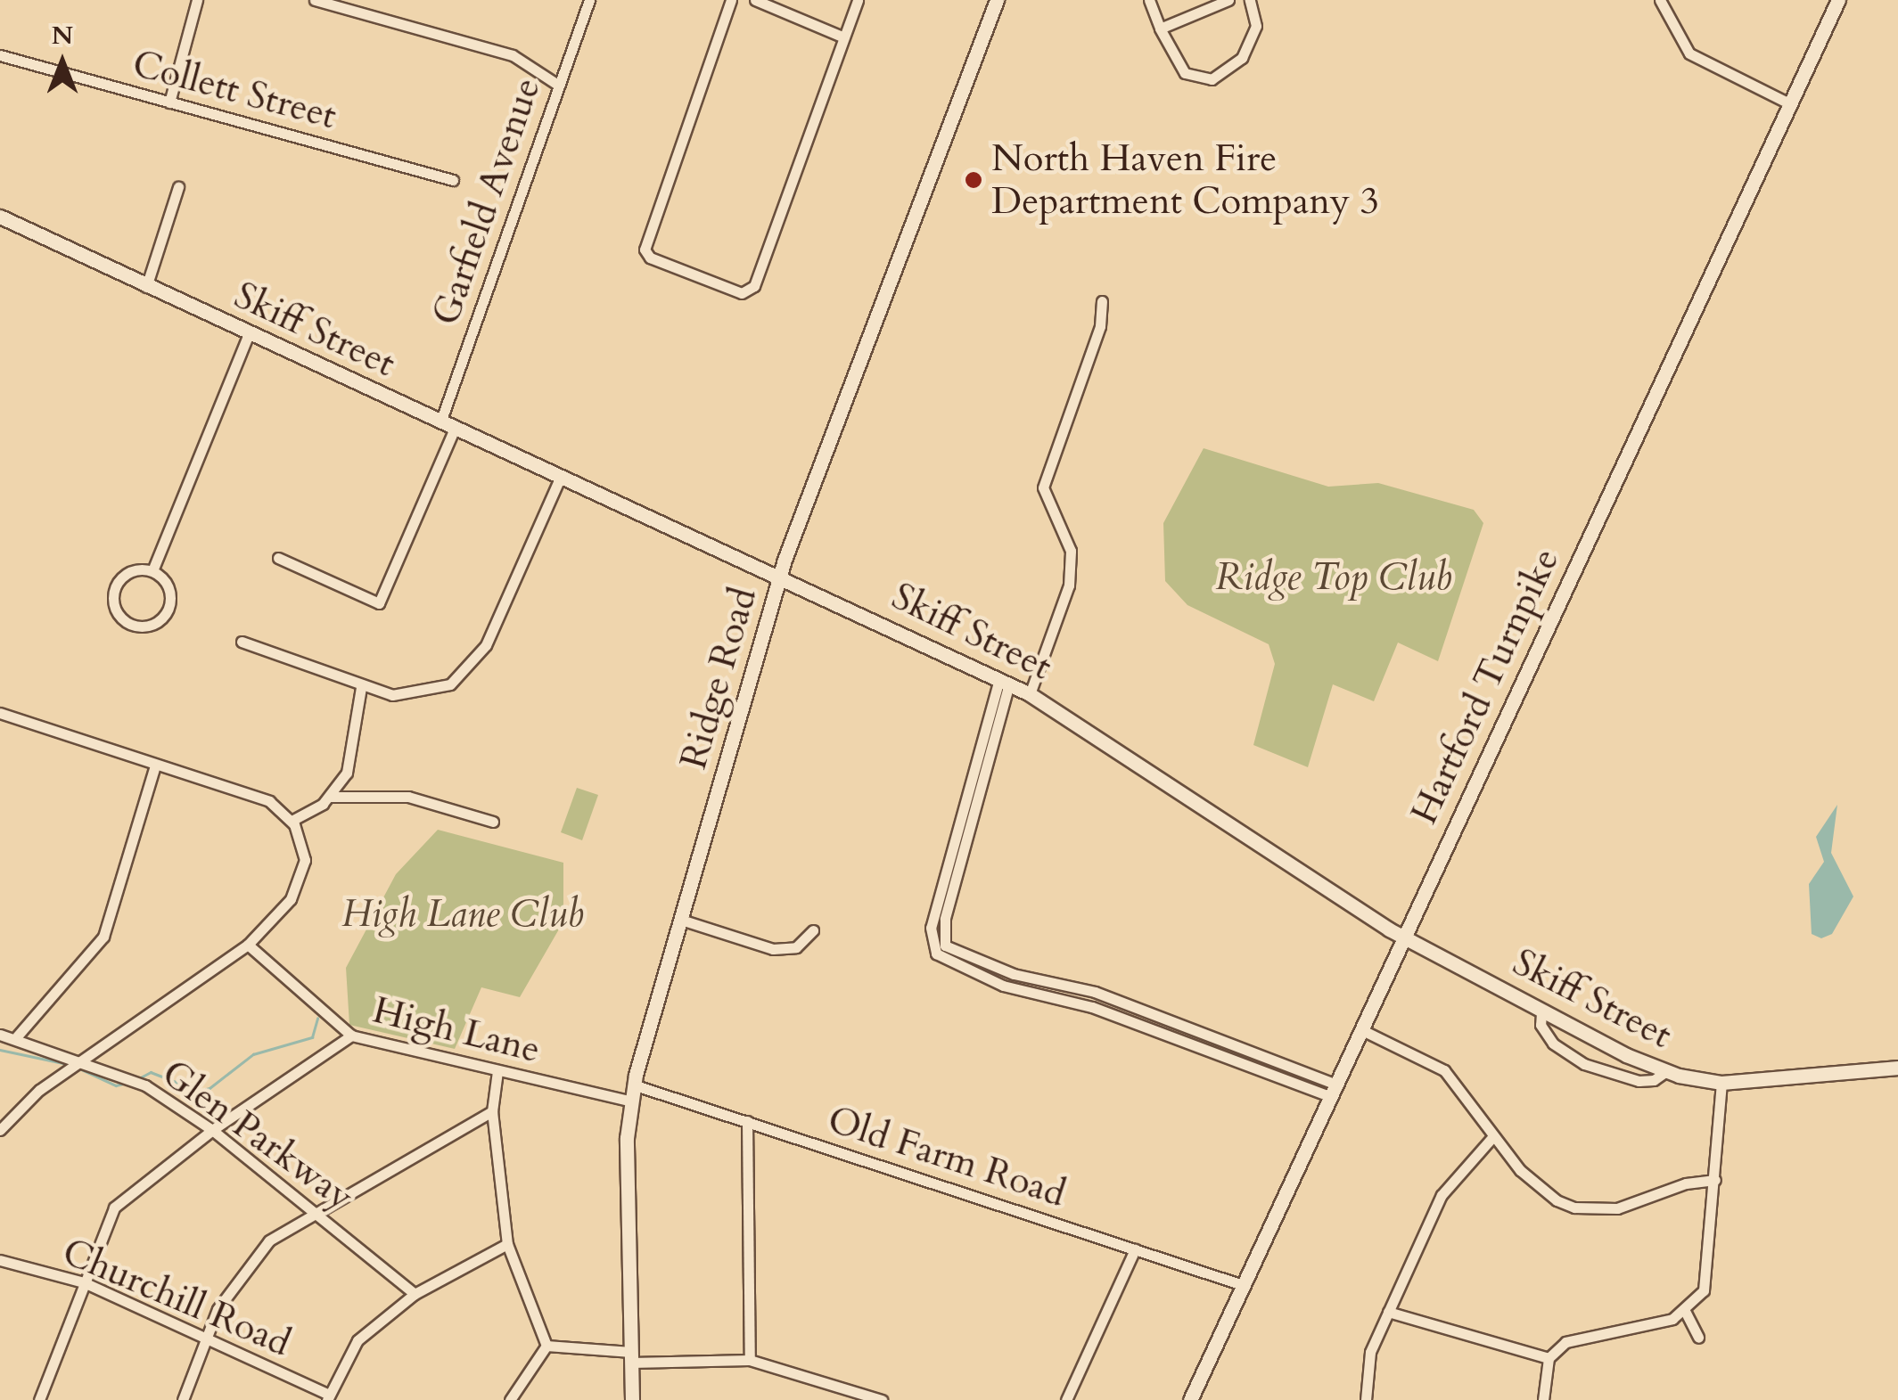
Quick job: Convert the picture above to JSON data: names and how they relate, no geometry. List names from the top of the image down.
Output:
{
  "streets": {
    "main road": ["Skiff Street", "Ridge Road", "Hartford Turnpike"],
    "street": [
      "Collett Street",
      "Garfield Avenue",
      "High Lane",
      "Glen Parkway",
      "Old Farm Road",
      "Churchill Road"
    ]
  },
  "crossings": [
    ["Garfield Avenue", "Skiff Street"],
    ["Skiff Street", "Ridge Road"],
    ["Skiff Street", "Hartford Turnpike"],
    ["Ridge Road", "High Lane"],
    ["Ridge Road", "Old Farm Road"],
    ["Hartford Turnpike", "Old Farm Road"]
  ],
  "parks": ["Ridge Top Club", "High Lane Club"],
  "places": ["North Haven Fire Department Company 3"],
  "north": "top"
}
